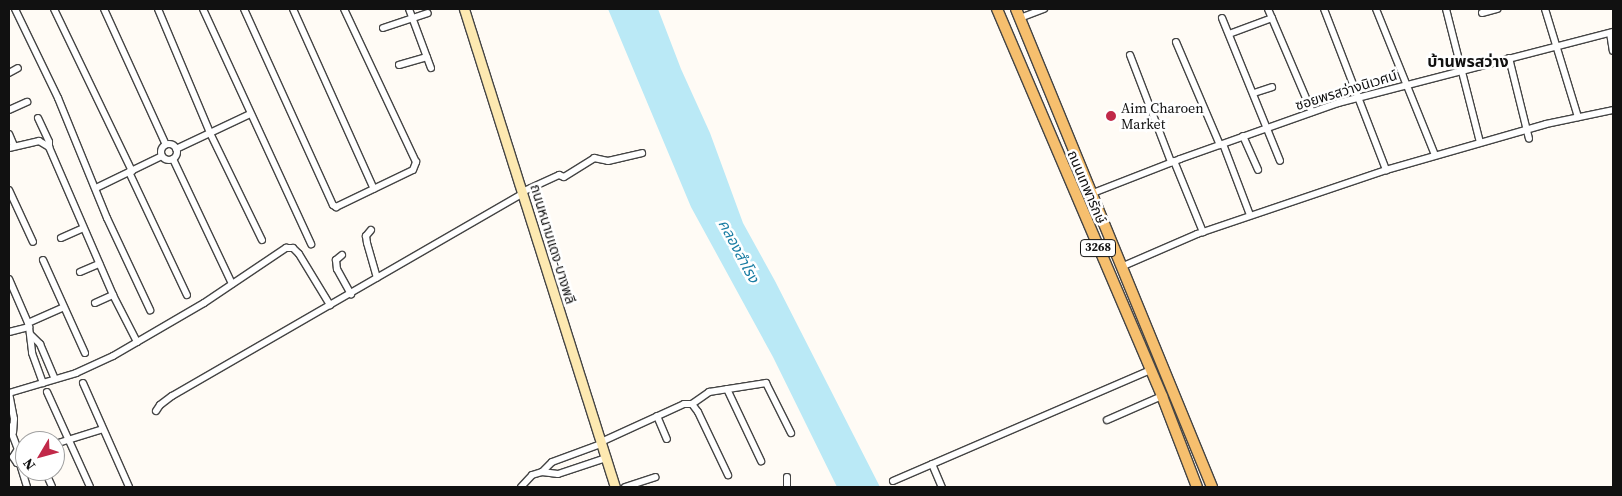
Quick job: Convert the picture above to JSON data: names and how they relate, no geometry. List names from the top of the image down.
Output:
{
  "streets": {
    "main road": ["ถนนเทพารักษ์", "ถนนหนามแดง-บางพลี", "3268"],
    "street": ["ซอยพรสว่างนิเวศน์"]
  },
  "crossings": [
    ["ซอยพรสว่างนิเวศน์", "ถนนเทพารักษ์"]
  ],
  "districts": ["บ้านพรสว่าง"],
  "water": ["คลองสำโรง"],
  "places": ["Aim Charoen Market"],
  "north": "bottom left"
}
